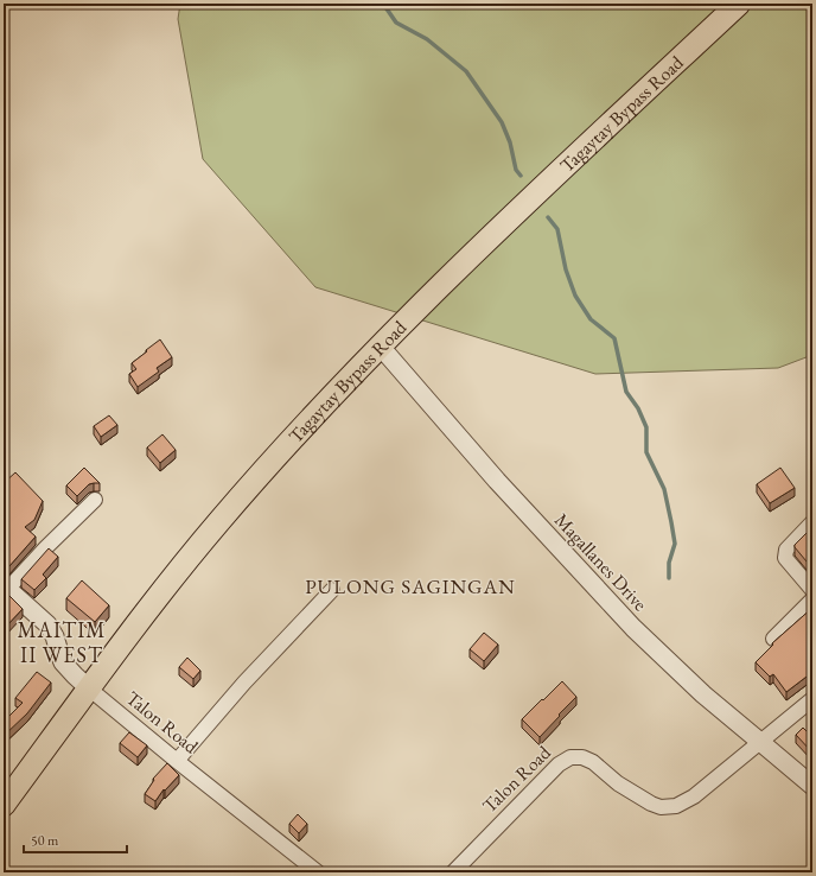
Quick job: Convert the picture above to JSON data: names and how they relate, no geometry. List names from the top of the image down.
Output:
{
  "streets": {
    "main road": ["Tagaytay Bypass Road"],
    "street": ["Magallanes Drive", "Talon Road"]
  },
  "crossings": [
    ["Tagaytay Bypass Road", "Magallanes Drive"],
    ["Tagaytay Bypass Road", "Talon Road"],
    ["Magallanes Drive", "Talon Road"]
  ],
  "districts": ["PULONG SAGINGAN", "MAITIM II WEST"],
  "scale_bar": "50 m"
}
